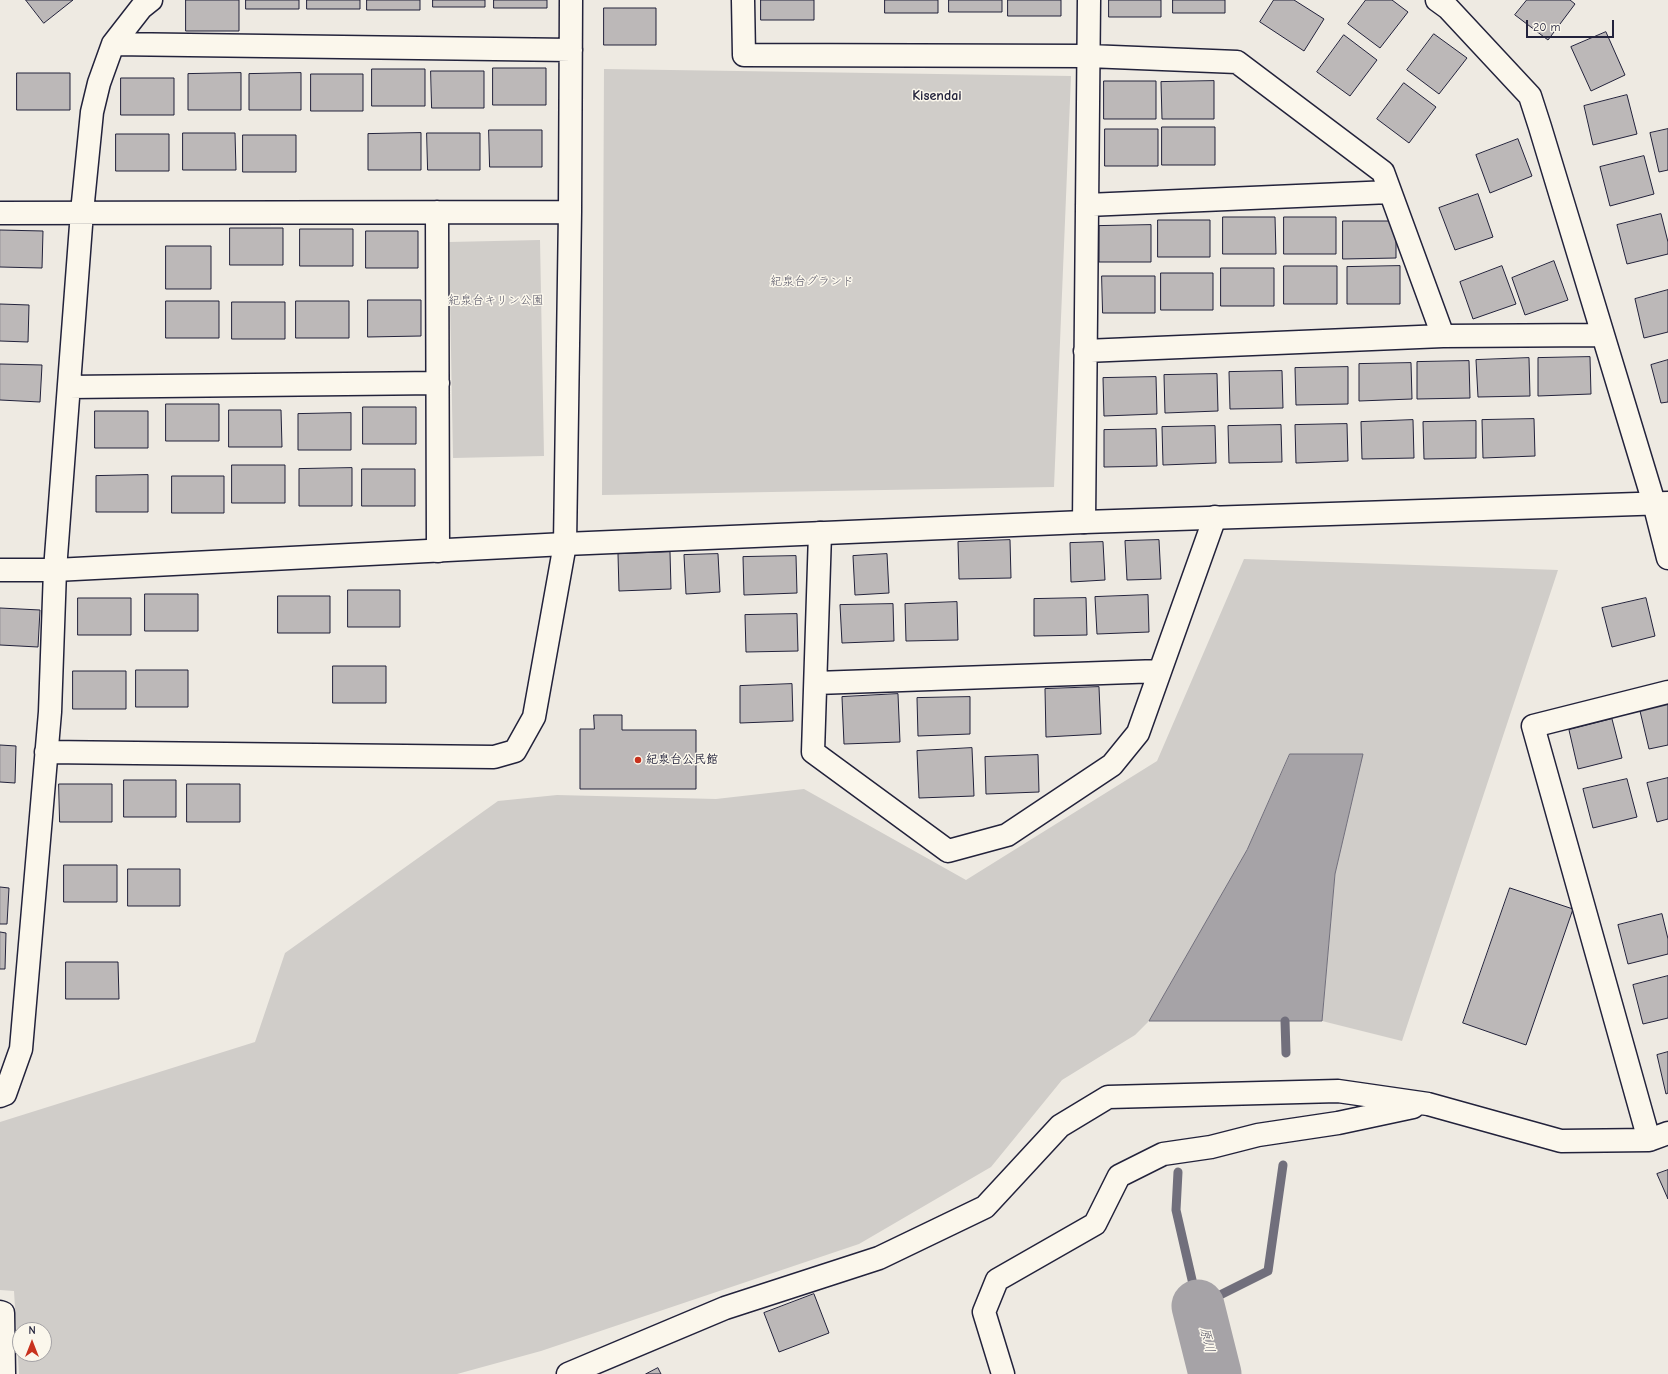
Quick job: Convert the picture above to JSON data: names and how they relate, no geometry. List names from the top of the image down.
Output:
{
  "districts": ["Kisendai"],
  "water": ["原川"],
  "parks": ["紀泉台グランド", "紀泉台キリン公園"],
  "places": ["紀泉台公民館"],
  "scale_bar": "20 m",
  "north": "top"
}
